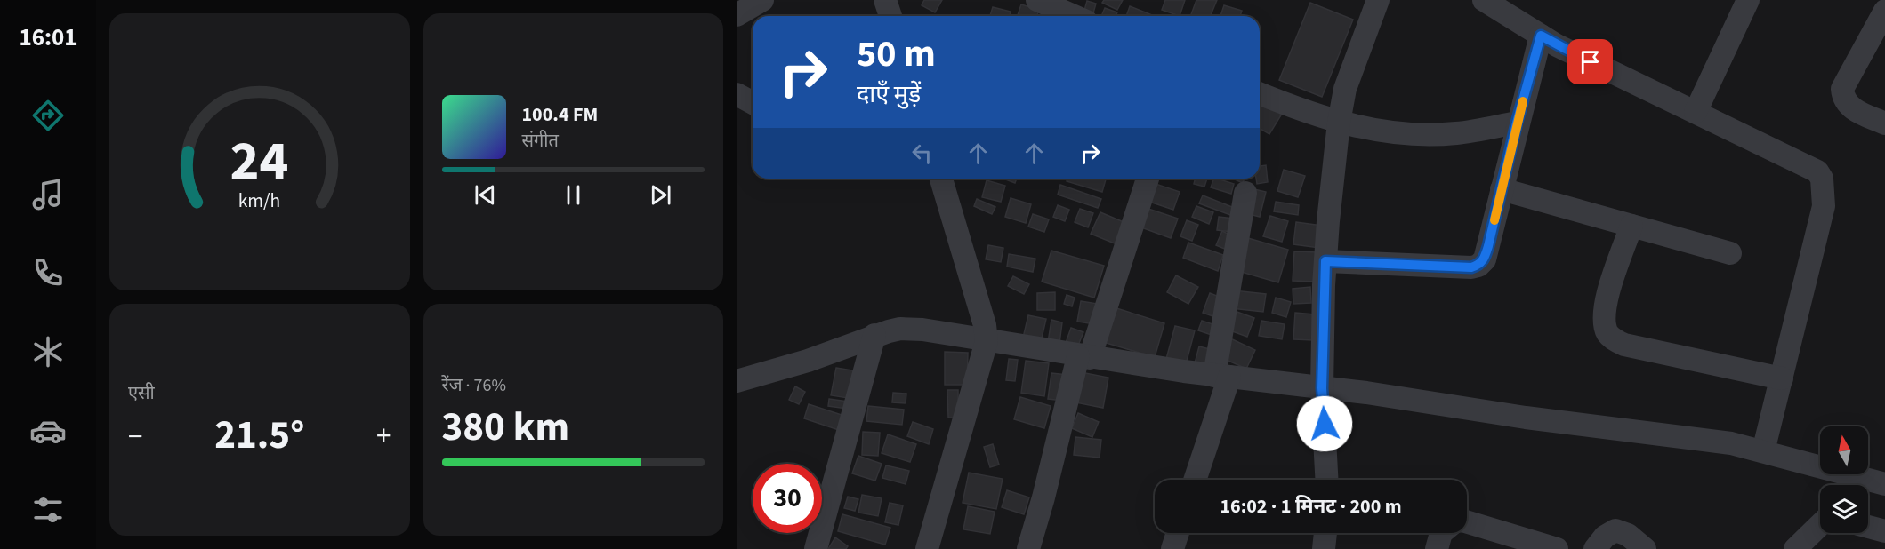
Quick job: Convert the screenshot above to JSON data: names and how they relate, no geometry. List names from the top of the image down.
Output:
{
  "north": "top",
  "page": {
    "tabs": "16:01",
    "turn": ["50 m", "दाएँ मुड़ें"],
    "song": ["100.4 FM", "संगीत"],
    "tile": [
      "एसी",
      ["रेंज · 76%", "380 km"]
    ],
    "heat": ["−", "21.5°", "+"],
    "limit": "30",
    "trip": "16:02 · 1 मिनट · 200 m",
    "gauge": ["24", "km/h"]
  }
}
